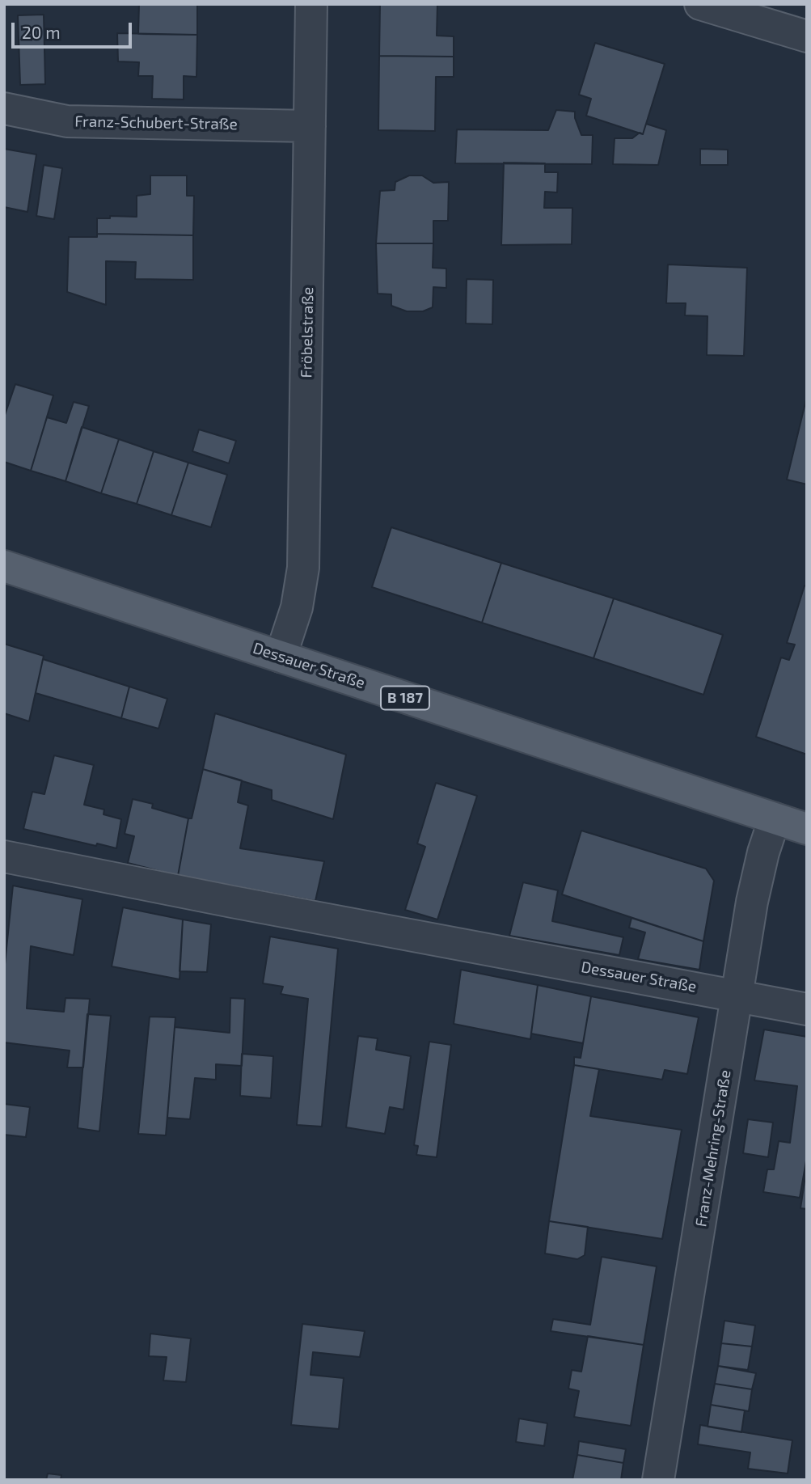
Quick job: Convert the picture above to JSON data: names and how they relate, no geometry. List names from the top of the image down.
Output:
{
  "streets": {
    "main road": ["Dessauer Straße", "B 187"],
    "street": ["Franz-Schubert-Straße", "Fröbelstraße", "Franz-Mehring-Straße"]
  },
  "crossings": [
    ["Franz-Schubert-Straße", "Fröbelstraße"],
    ["Fröbelstraße", "Dessauer Straße"],
    ["Dessauer Straße", "Franz-Mehring-Straße"]
  ],
  "scale_bar": "20 m"
}
